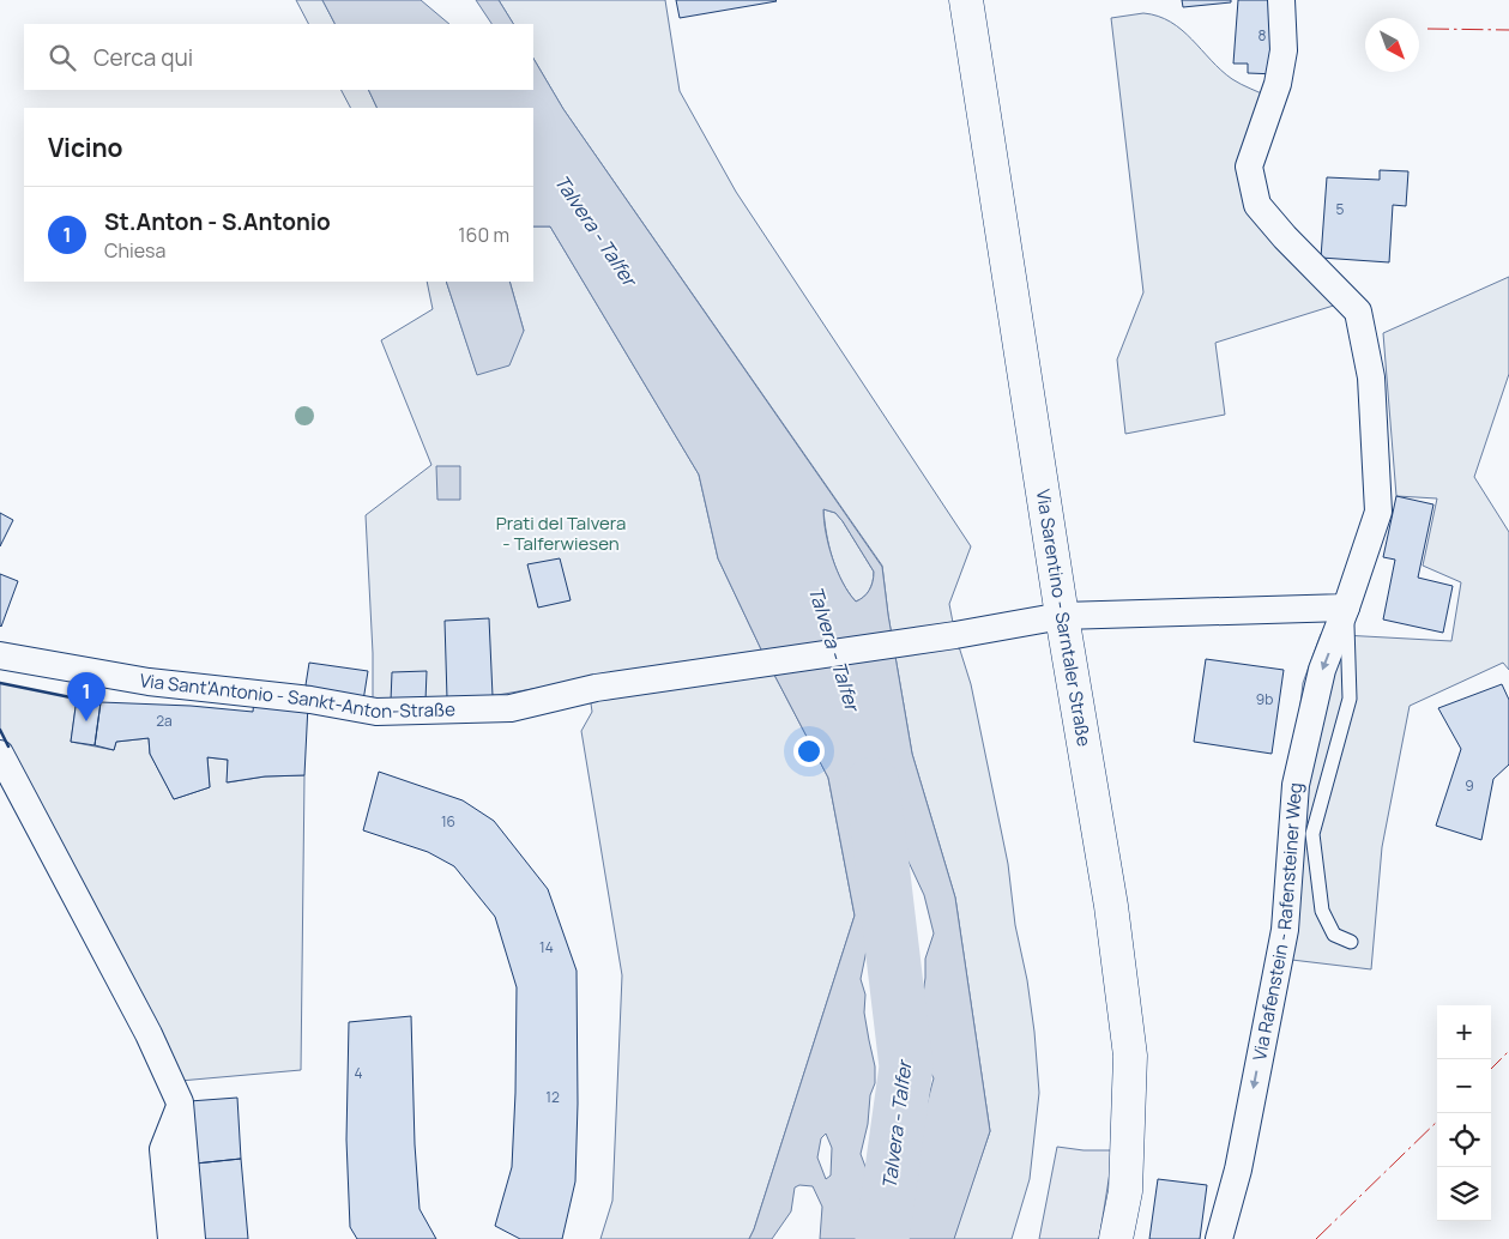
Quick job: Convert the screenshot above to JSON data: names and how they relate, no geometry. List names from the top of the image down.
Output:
{
  "streets": {
    "main road": ["Via Sarentino - Sarntaler Straße"],
    "street": ["Via Sant'Antonio - Sankt-Anton-Straße", "Via Rafenstein - Rafensteiner Weg"]
  },
  "crossings": [
    ["Via Sarentino - Sarntaler Straße", "Via Sant'Antonio - Sankt-Anton-Straße"]
  ],
  "one_way": ["Via Rafenstein - Rafensteiner Weg"],
  "water": ["Talvera - Talfer"],
  "parks": ["Prati del Talvera - Talferwiesen"],
  "house_numbers": [
    "8",
    "5",
    "9b",
    "2a",
    "9",
    "16",
    "14",
    "4",
    "12"
  ],
  "north": "bottom right",
  "page": {
    "search": "Cerca qui",
    "heading": "Vicino",
    "list": [
      {
        "mark": "1",
        "name": "St.Anton - S.Antonio",
        "note": "Chiesa",
        "value": "160 m"
      }
    ],
    "pins": "1",
    "map_buttons": ["+", "−"]
  }
}
